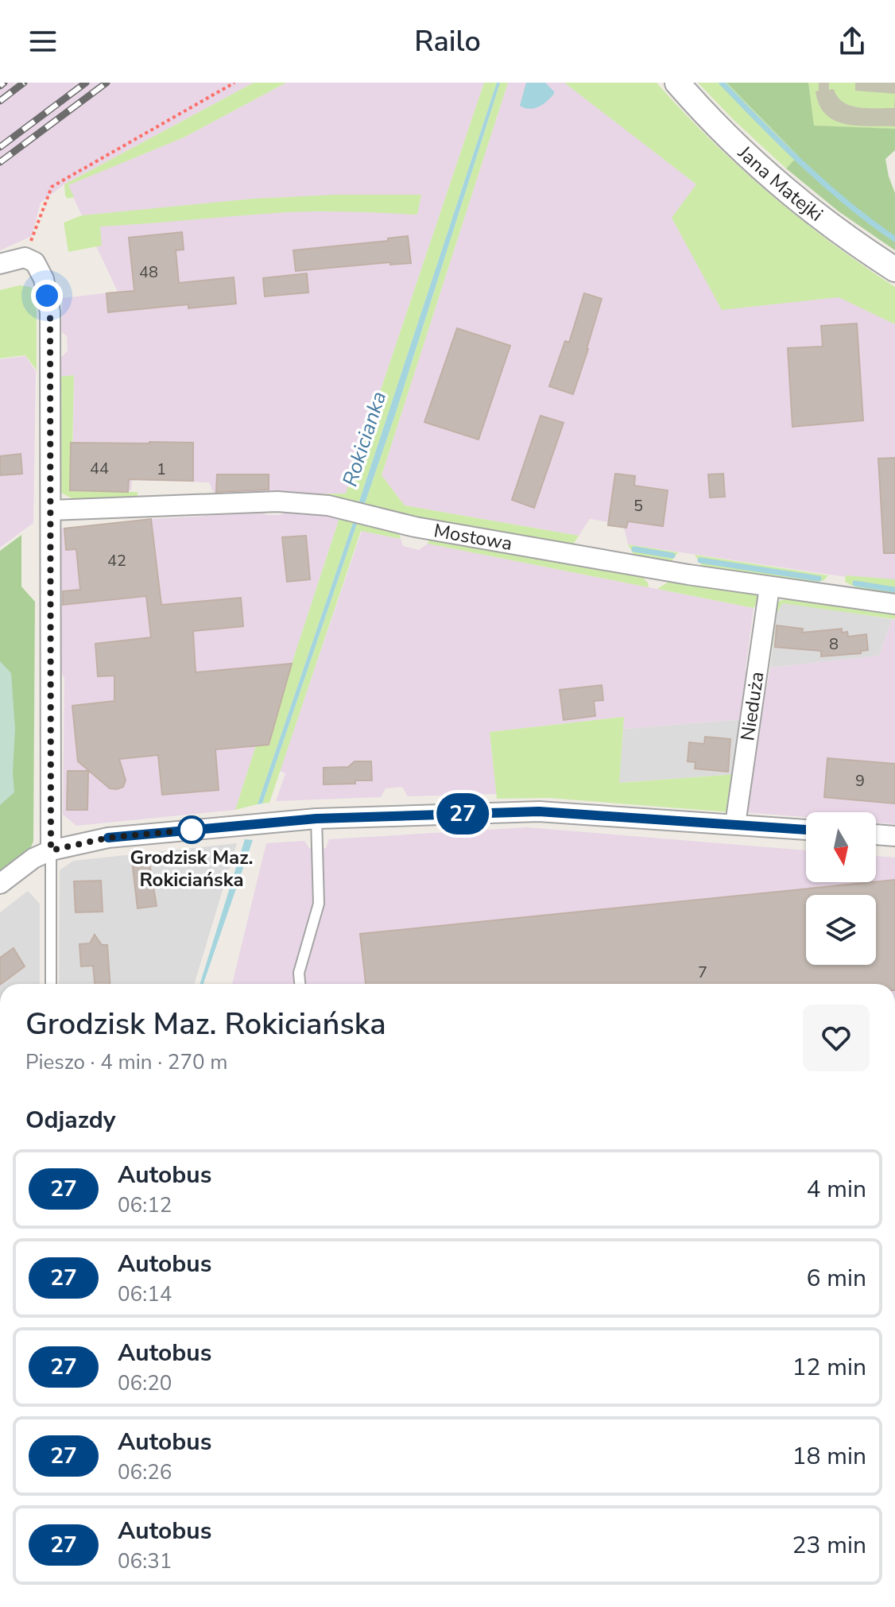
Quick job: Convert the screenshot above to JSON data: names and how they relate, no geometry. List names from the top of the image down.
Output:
{
  "streets": {
    "street": ["Jana Matejki", "Mostowa", "Nieduża"]
  },
  "crossings": [
    ["Mostowa", "Nieduża"]
  ],
  "water": ["Rokicianka"],
  "places": ["Grodzisk Maz. Rokiciańska"],
  "lines": ["bus line 27"],
  "house_numbers": [
    "48",
    "44",
    "1",
    "5",
    "42",
    "8",
    "9",
    "7"
  ],
  "north": "bottom",
  "page": {
    "header": "Railo",
    "on_map": "27",
    "heading": [
      ["Grodzisk Maz. Rokiciańska", "Pieszo · 4 min · 270 m"],
      "Odjazdy"
    ],
    "list": [
      {
        "mark": "27",
        "name": "Autobus",
        "note": "06:12",
        "value": "4 min"
      },
      {
        "mark": "27",
        "name": "Autobus",
        "note": "06:14",
        "value": "6 min"
      },
      {
        "mark": "27",
        "name": "Autobus",
        "note": "06:20",
        "value": "12 min"
      },
      {
        "mark": "27",
        "name": "Autobus",
        "note": "06:26",
        "value": "18 min"
      },
      {
        "mark": "27",
        "name": "Autobus",
        "note": "06:31",
        "value": "23 min"
      }
    ]
  }
}
